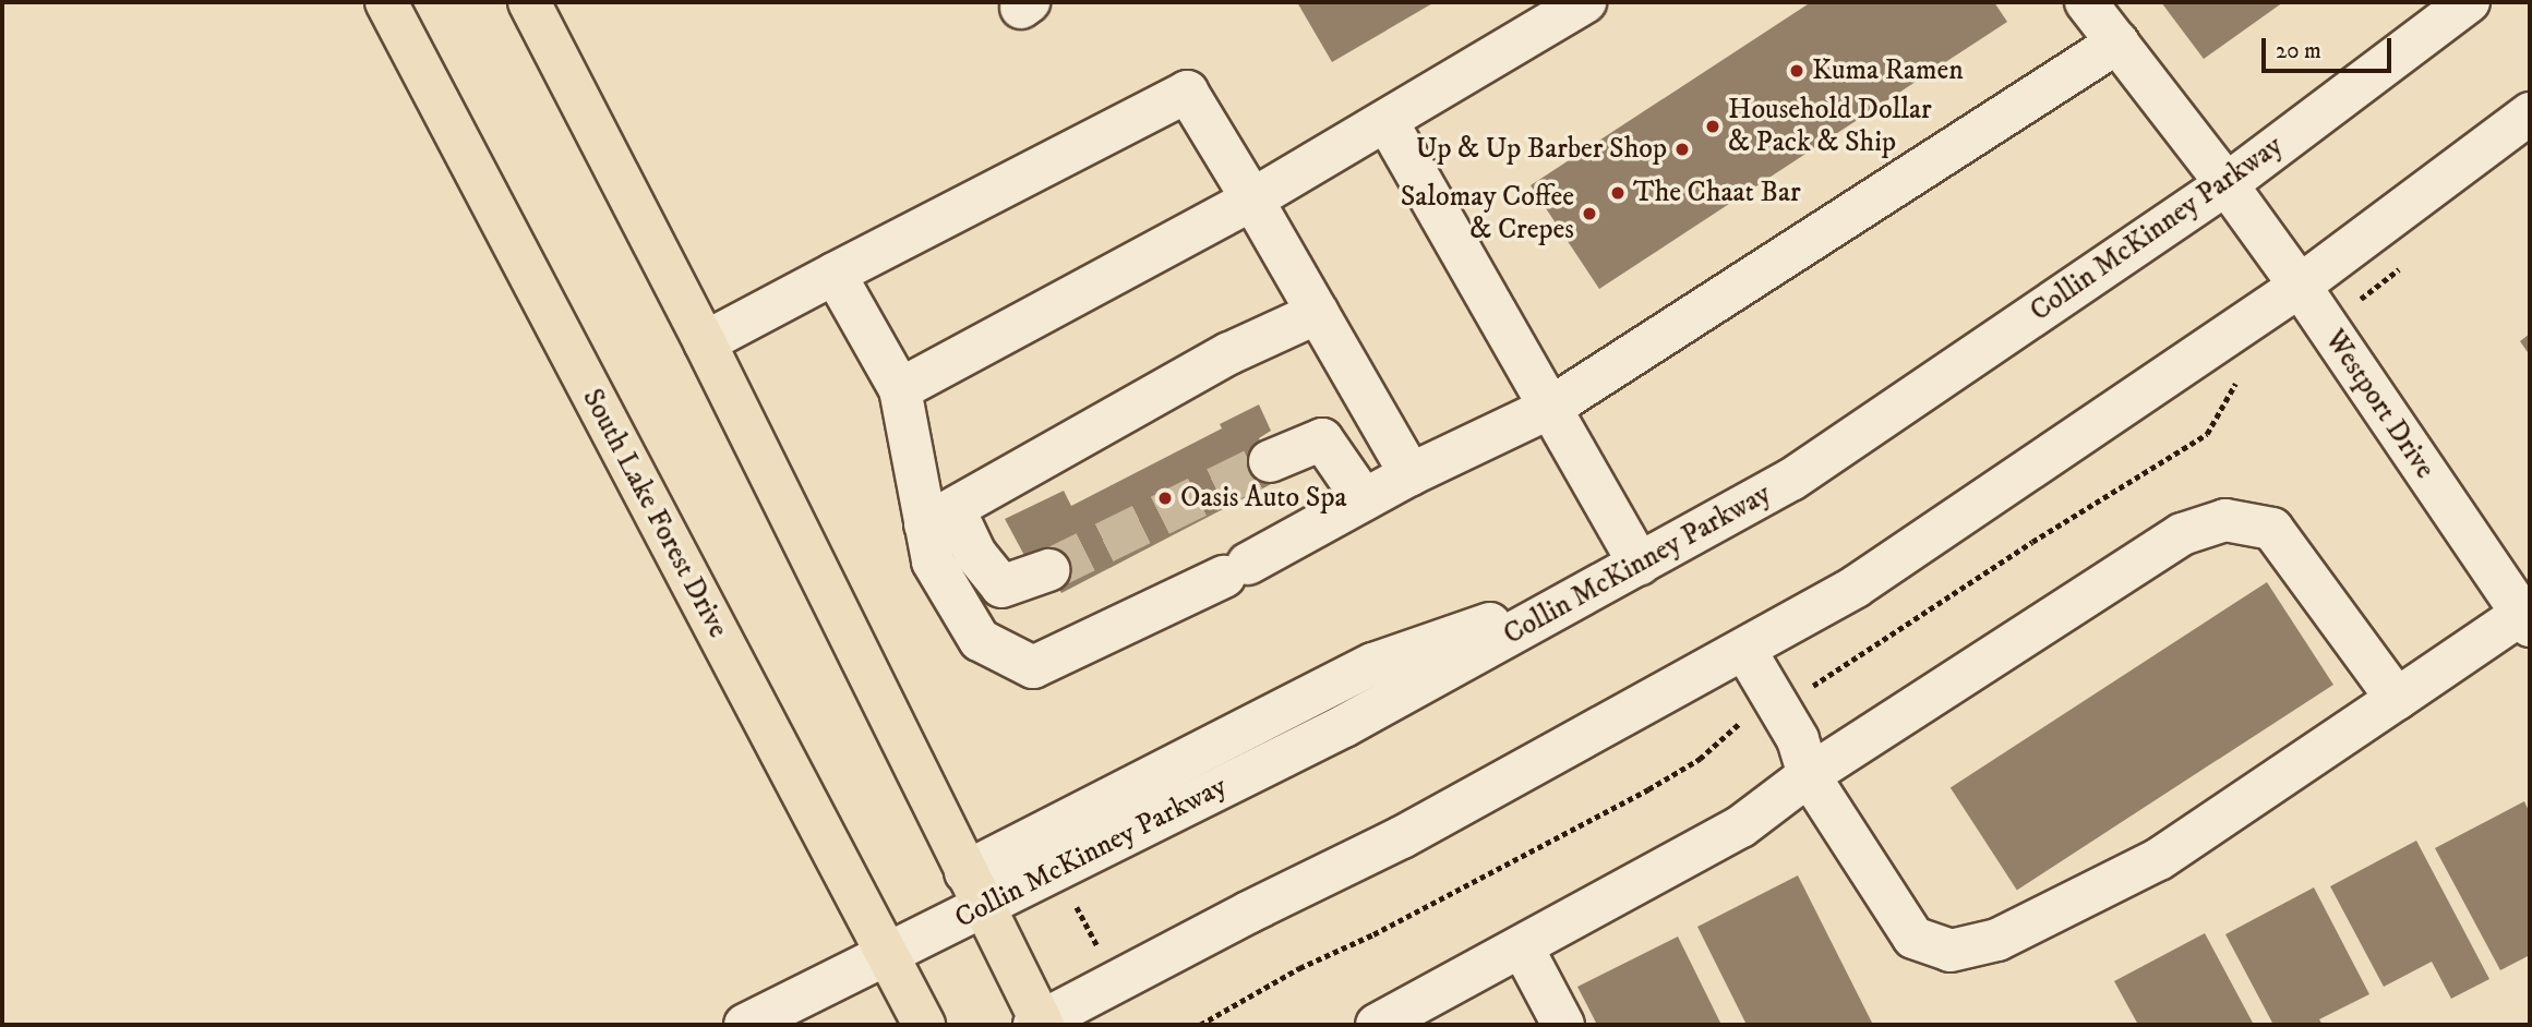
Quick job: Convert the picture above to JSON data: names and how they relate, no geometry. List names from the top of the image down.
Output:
{
  "streets": {
    "main road": ["South Lake Forest Drive"],
    "street": ["Collin McKinney Parkway", "Westport Drive"]
  },
  "crossings": [
    ["Collin McKinney Parkway", "Westport Drive"],
    ["Collin McKinney Parkway", "South Lake Forest Drive"]
  ],
  "places": [
    "Kuma Ramen",
    "Household Dollar & Pack & Ship",
    "Up & Up Barber Shop",
    "The Chaat Bar",
    "Salomay Coffee & Crepes",
    "Oasis Auto Spa"
  ],
  "scale_bar": "20 m"
}
